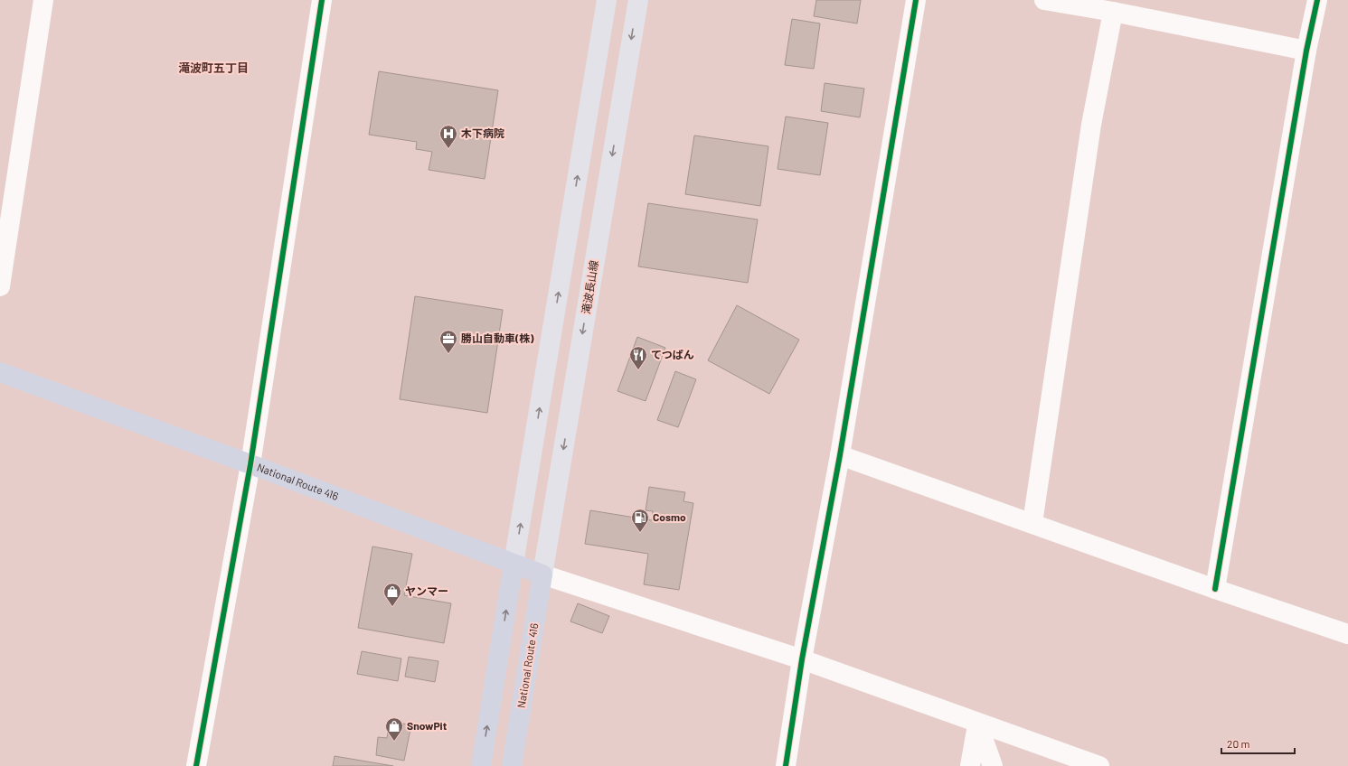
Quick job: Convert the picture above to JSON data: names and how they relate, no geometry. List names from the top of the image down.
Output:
{
  "streets": {
    "highway": ["National Route 416"],
    "main road": ["滝波長山線"]
  },
  "crossings": [
    ["滝波長山線", "National Route 416"]
  ],
  "districts": ["滝波町五丁目"],
  "places": {
    "hospital": ["木下病院"],
    "office": ["勝山自動車(株)"],
    "restaurant": ["てつぱん"],
    "fuel station": ["Cosmo"],
    "shop": ["ヤンマー", "SnowPit"]
  },
  "scale_bar": "20 m"
}
